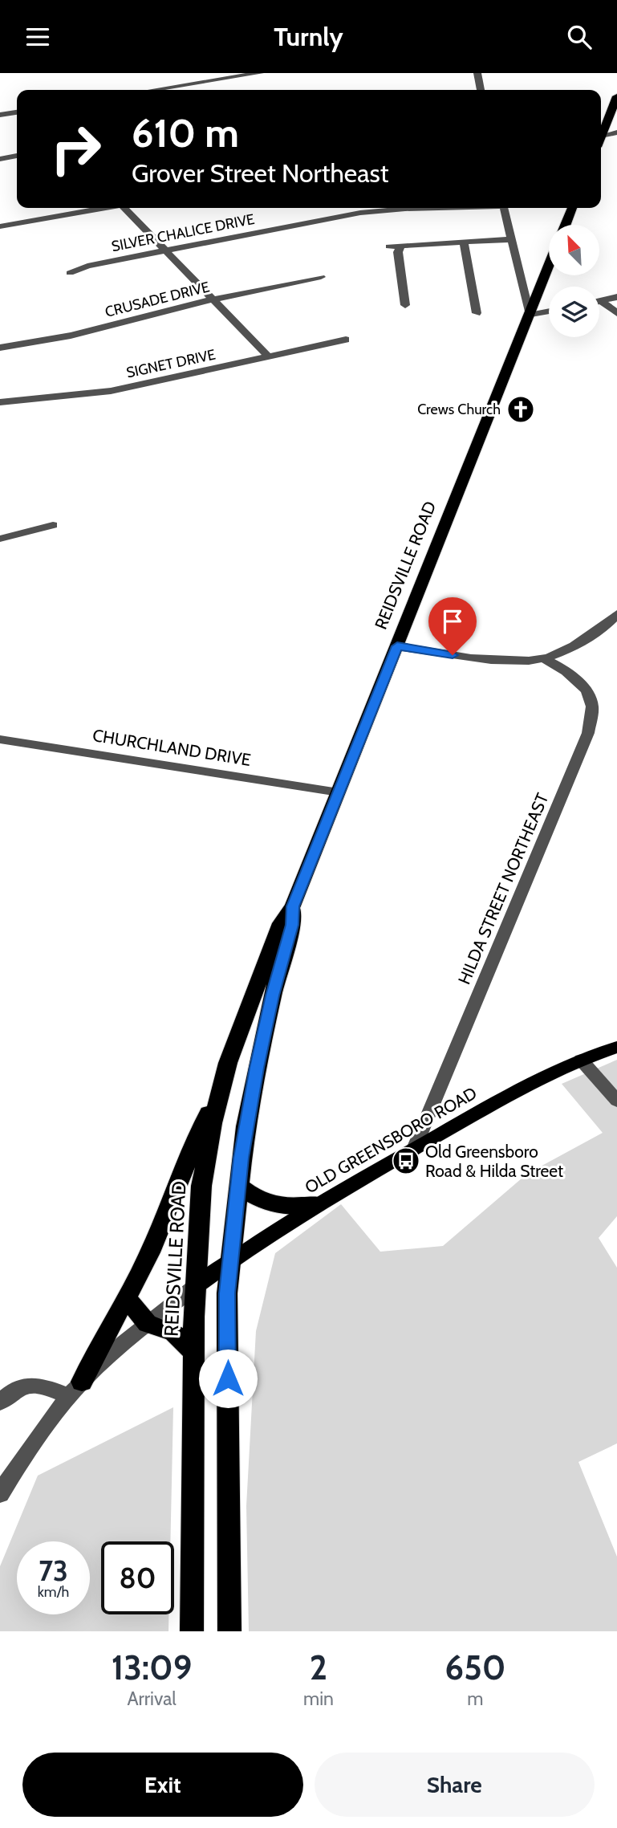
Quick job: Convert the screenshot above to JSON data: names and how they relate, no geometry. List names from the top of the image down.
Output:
{
  "streets": {
    "highway": ["REIDSVILLE ROAD"],
    "main road": ["OLD GREENSBORO ROAD"],
    "street": [
      "SILVER CHALICE DRIVE",
      "CRUSADE DRIVE",
      "SIGNET DRIVE",
      "CHURCHLAND DRIVE",
      "HILDA STREET NORTHEAST"
    ]
  },
  "crossings": [
    ["REIDSVILLE ROAD", "CHURCHLAND DRIVE"],
    ["REIDSVILLE ROAD", "OLD GREENSBORO ROAD"],
    ["HILDA STREET NORTHEAST", "OLD GREENSBORO ROAD"]
  ],
  "places": {
    "church": ["Crews Church"],
    "bus stop": ["Old Greensboro Road & Hilda Street"]
  },
  "north": "top left",
  "page": {
    "header": "Turnly",
    "turn": ["610 m", "Grover Street Northeast"],
    "speed": "73 km/h",
    "limit": "80",
    "eta": [
      "13:09",
      "Arrival",
      "2",
      "min",
      "650",
      "m"
    ],
    "buttons": ["Exit", "Share"]
  }
}
